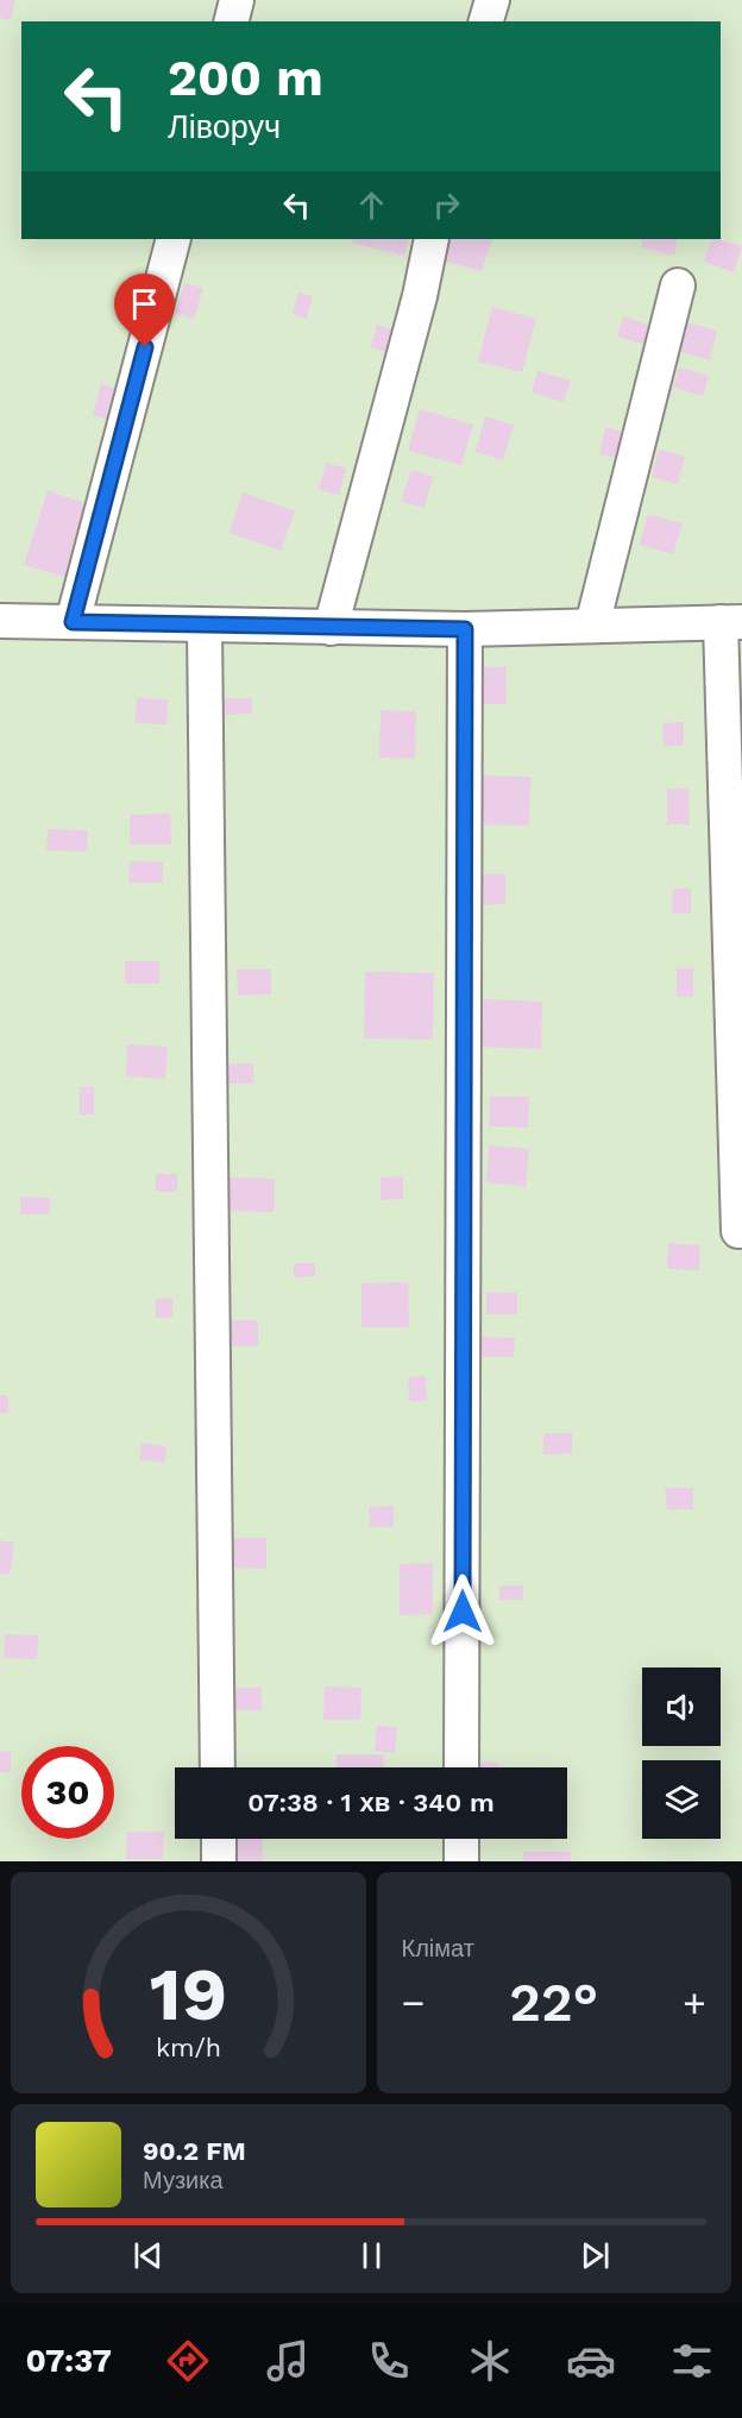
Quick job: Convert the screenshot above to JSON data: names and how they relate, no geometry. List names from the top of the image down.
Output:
{
  "page": {
    "turn": ["200 m", "Ліворуч"],
    "limit": "30",
    "trip": "07:38 · 1 хв · 340 m",
    "tile": "Клімат",
    "heat": ["−", "22°", "+"],
    "song": ["90.2 FM", "Музика"],
    "tabs": "07:37",
    "gauge": ["19", "km/h"]
  }
}
